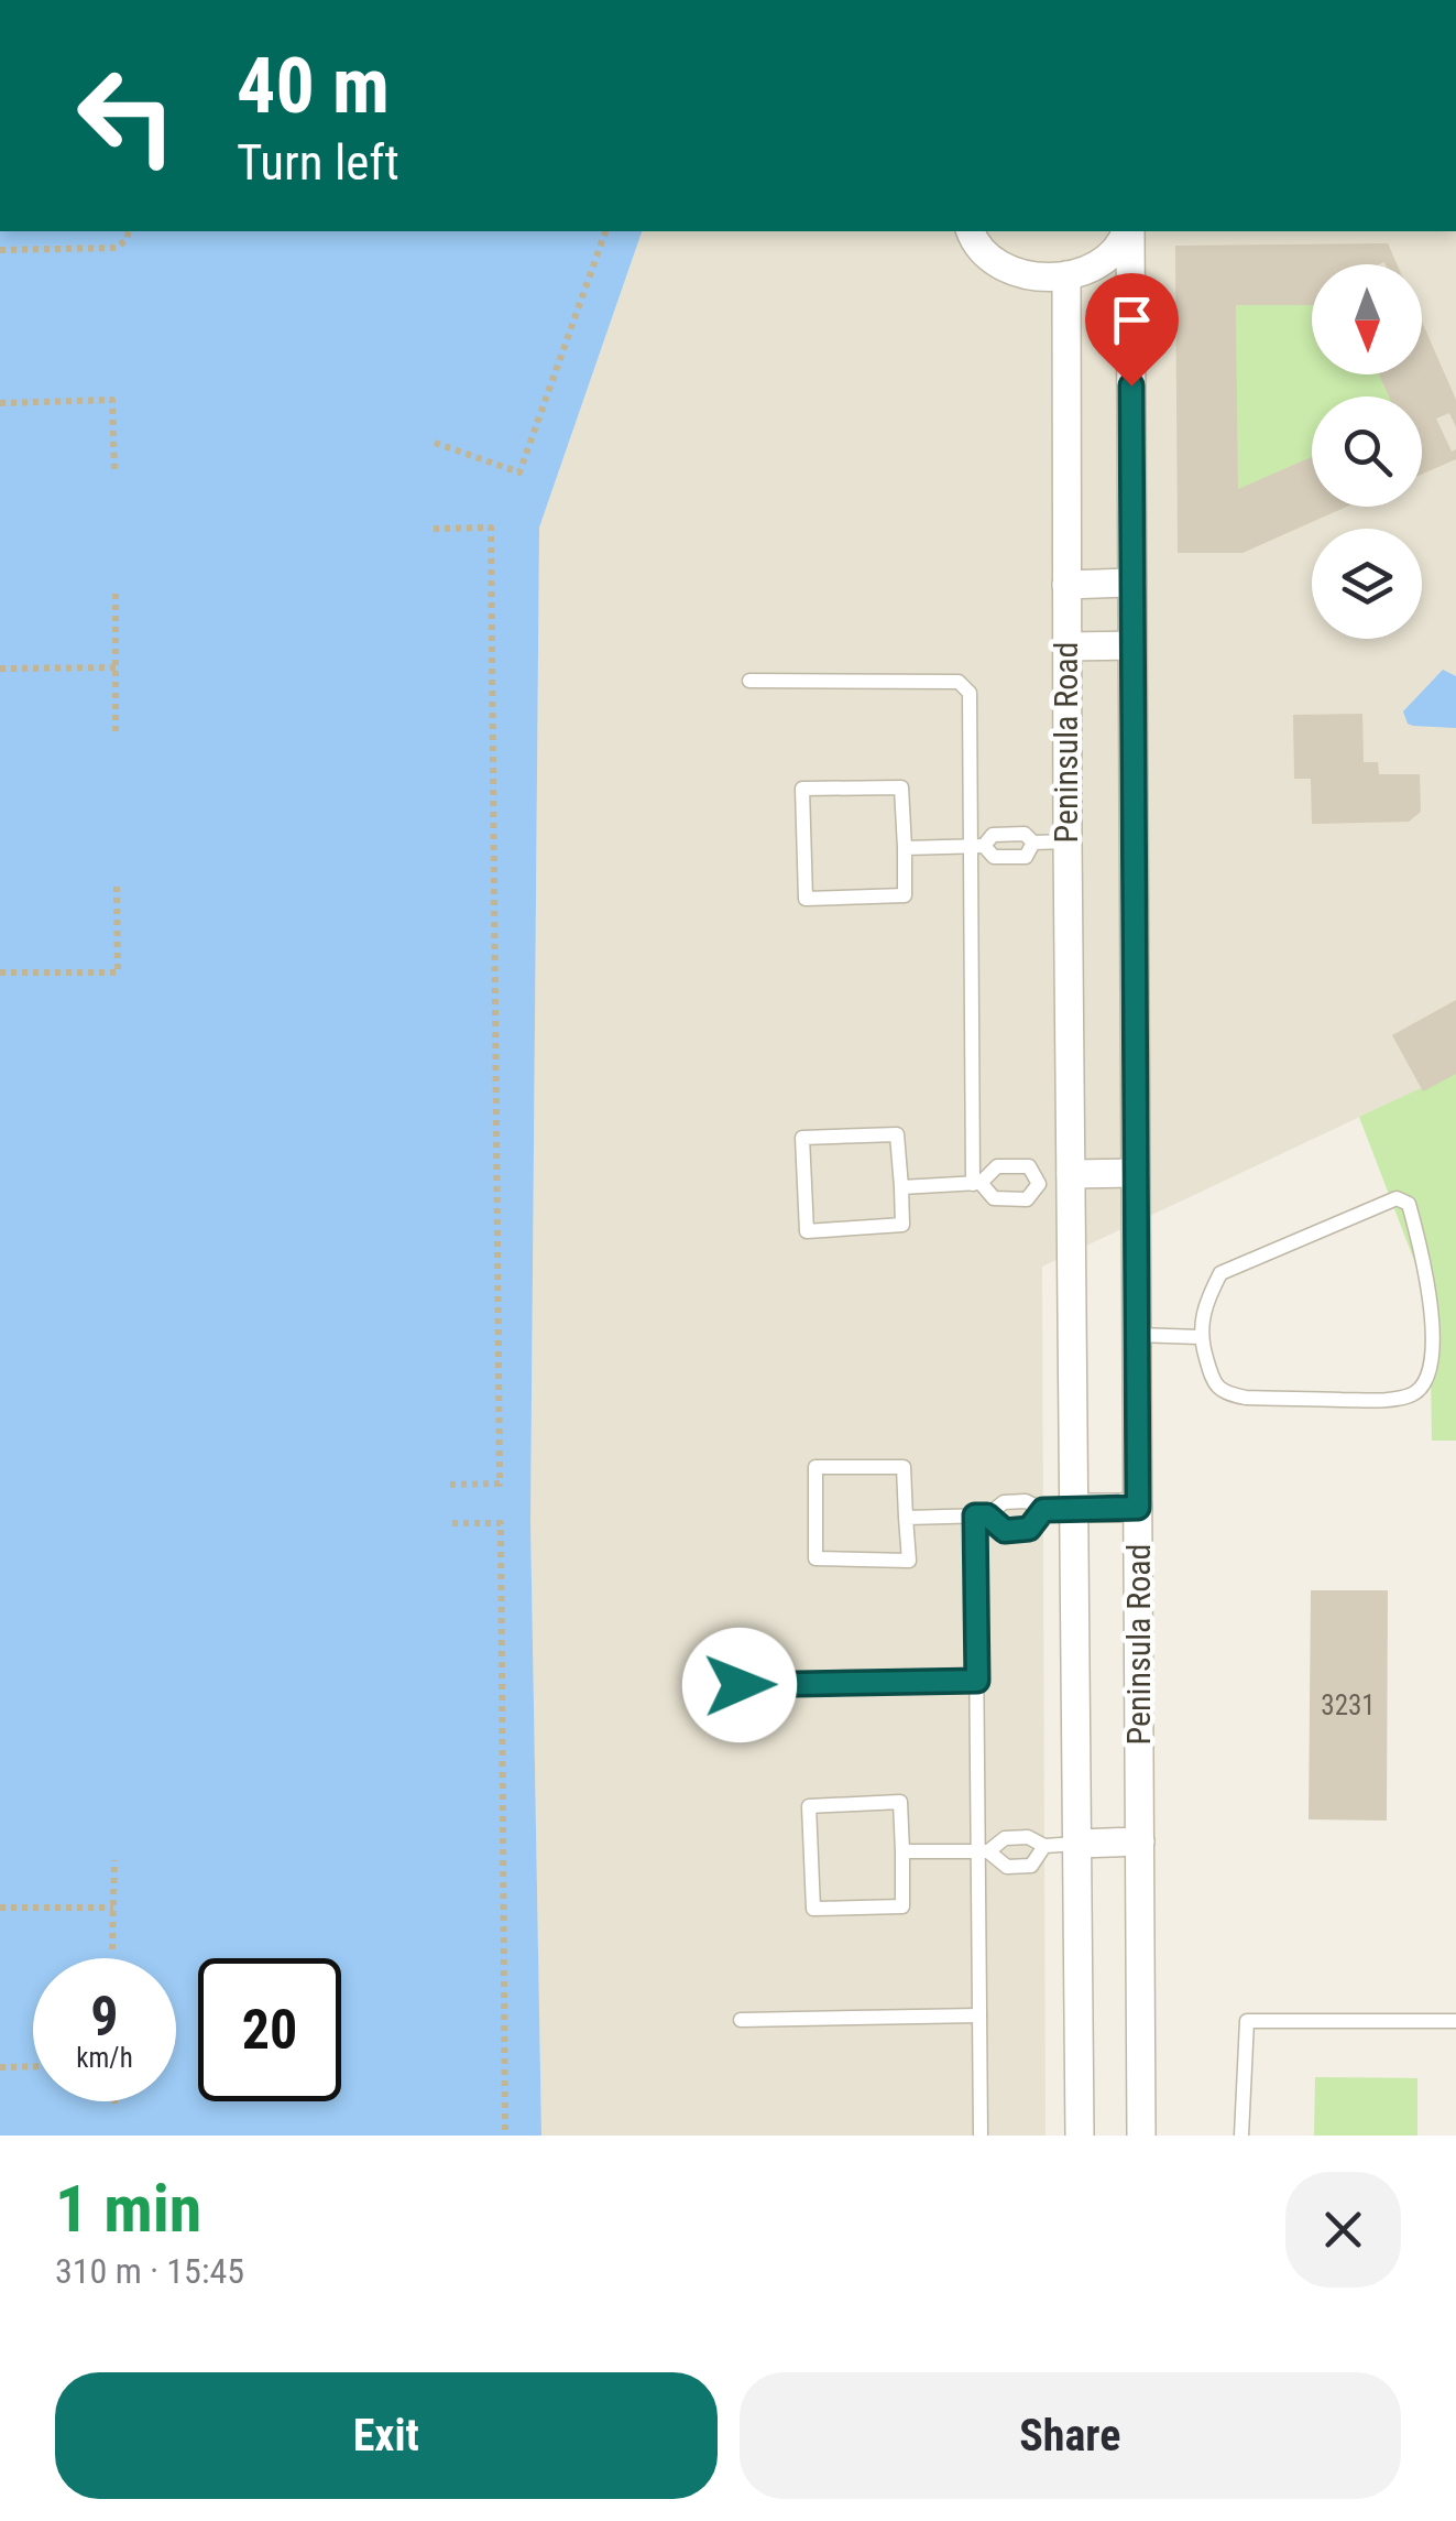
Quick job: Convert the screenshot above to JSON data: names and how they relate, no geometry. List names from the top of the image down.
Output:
{
  "streets": {
    "street": ["Peninsula Road"]
  },
  "house_numbers": ["3231"],
  "north": "bottom",
  "page": {
    "turn": ["40 m", "Turn left"],
    "speed": "9 km/h",
    "limit": "20",
    "heading": ["1 min", "310 m · 15:45"],
    "buttons": ["Exit", "Share"]
  }
}
